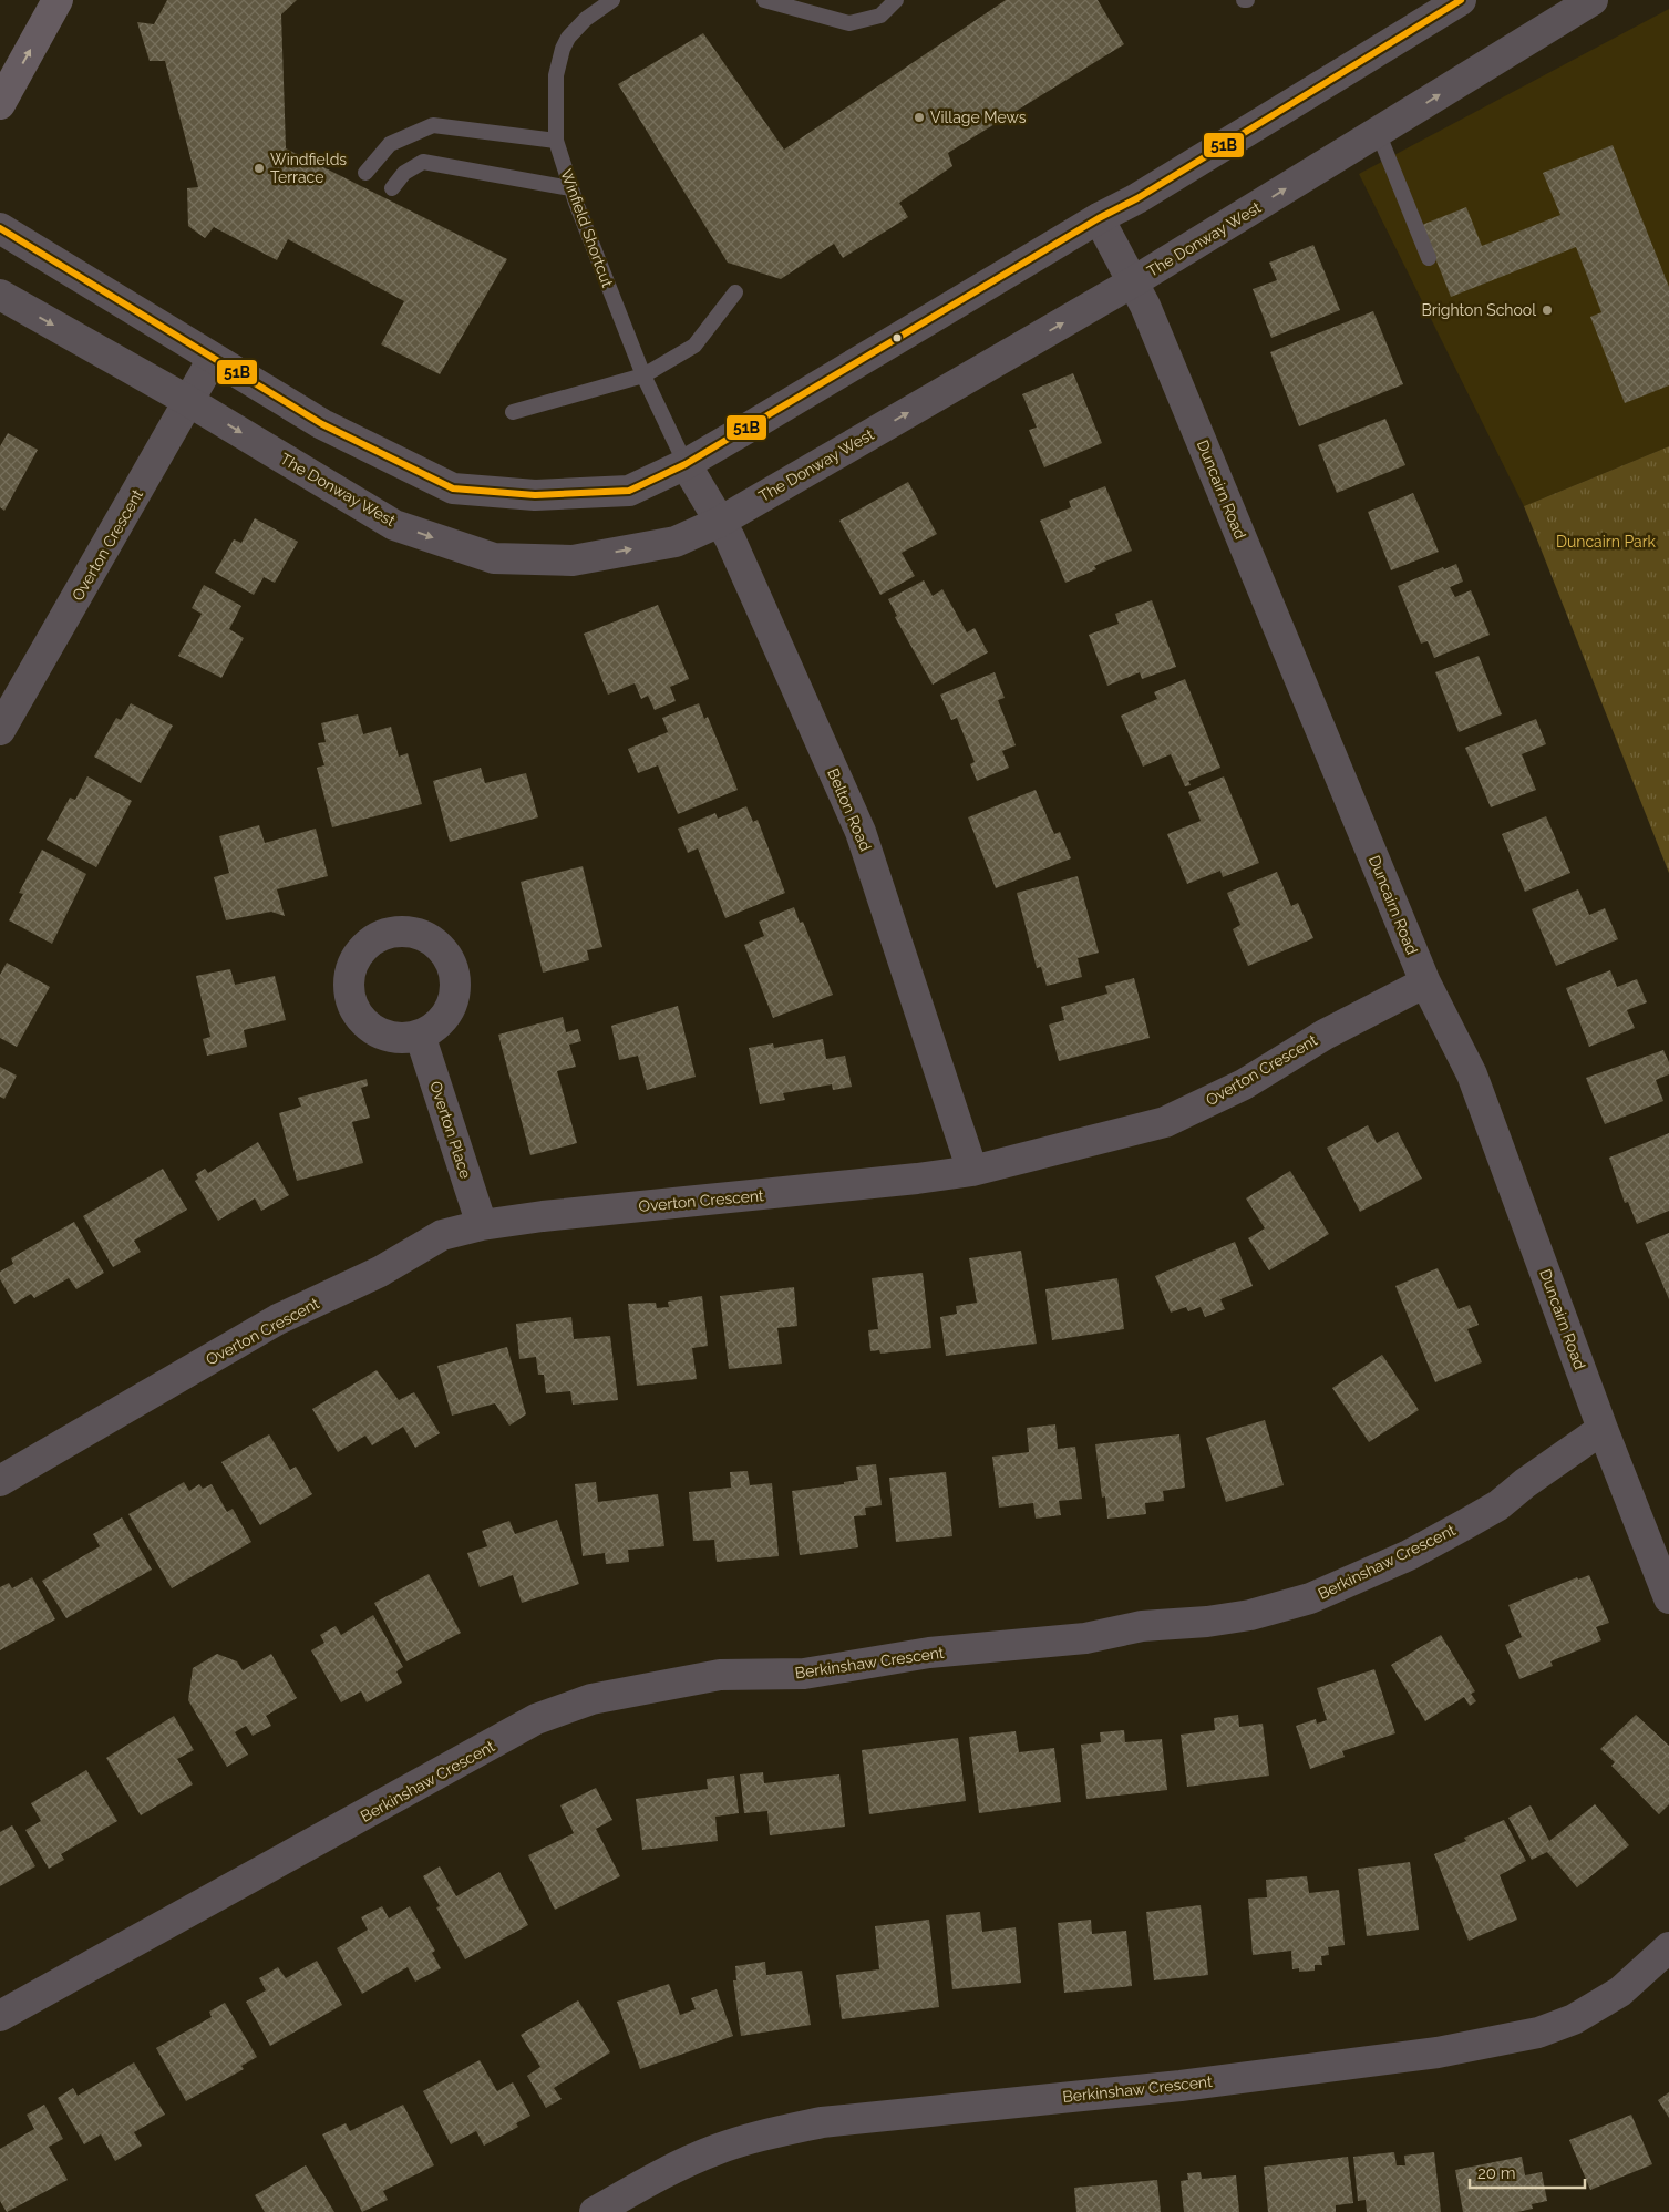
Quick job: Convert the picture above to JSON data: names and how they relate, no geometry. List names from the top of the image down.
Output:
{
  "streets": {
    "street": [
      "The Donway West",
      "Duncairn Road",
      "Overton Crescent",
      "Belton Road",
      "Overton Place",
      "Berkinshaw Crescent"
    ],
    "lane": ["Winfield Shortcut"]
  },
  "crossings": [
    ["Winfield Shortcut", "Belton Road"],
    ["The Donway West", "Duncairn Road"],
    ["The Donway West", "Overton Crescent"],
    ["The Donway West", "Belton Road"],
    ["Duncairn Road", "Overton Crescent"],
    ["Duncairn Road", "Berkinshaw Crescent"],
    ["Overton Crescent", "Belton Road"],
    ["Overton Crescent", "Overton Place"]
  ],
  "parks": ["Duncairn Park"],
  "places": ["Village Mews", "Windfields Terrace", "Brighton School"],
  "lines": ["transit line 51B"],
  "scale_bar": "20 m"
}
